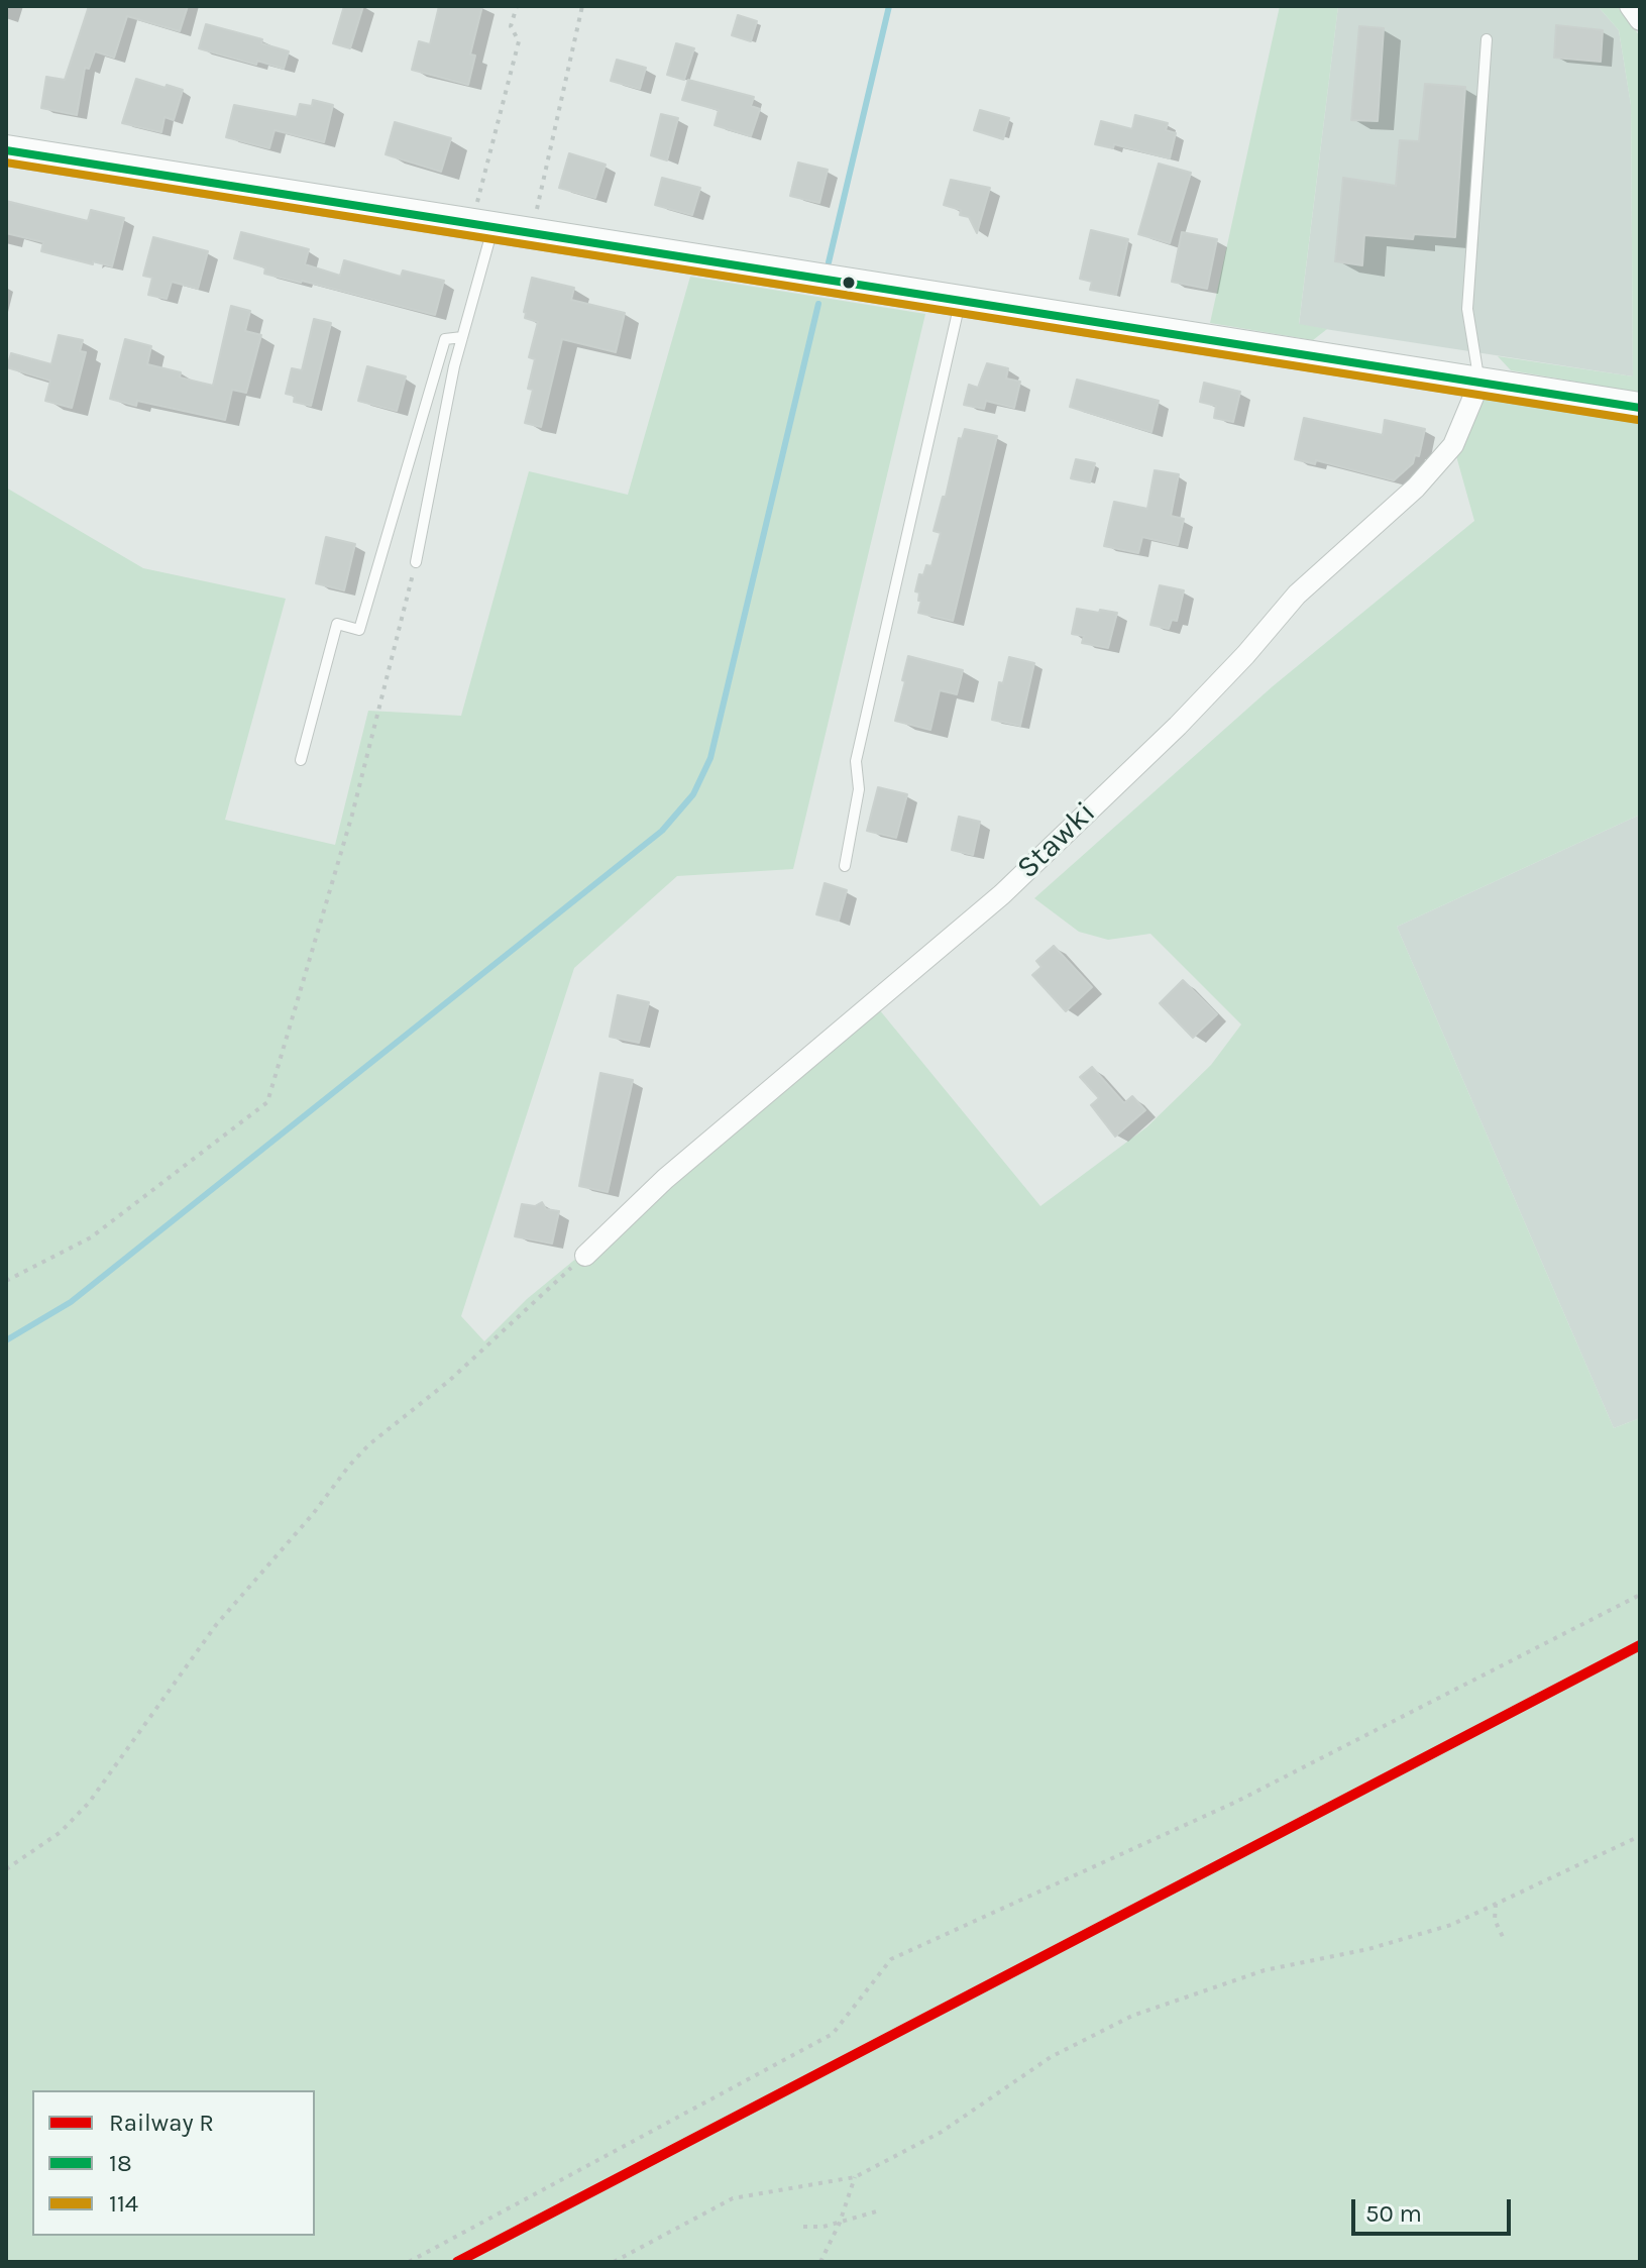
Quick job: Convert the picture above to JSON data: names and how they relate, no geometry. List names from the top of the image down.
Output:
{
  "streets": {
    "street": ["Stawki"]
  },
  "lines": ["transit line 18", "transit line 114", "rail line R"],
  "legend": ["Railway R", "18", "114"],
  "scale_bar": "50 m"
}
